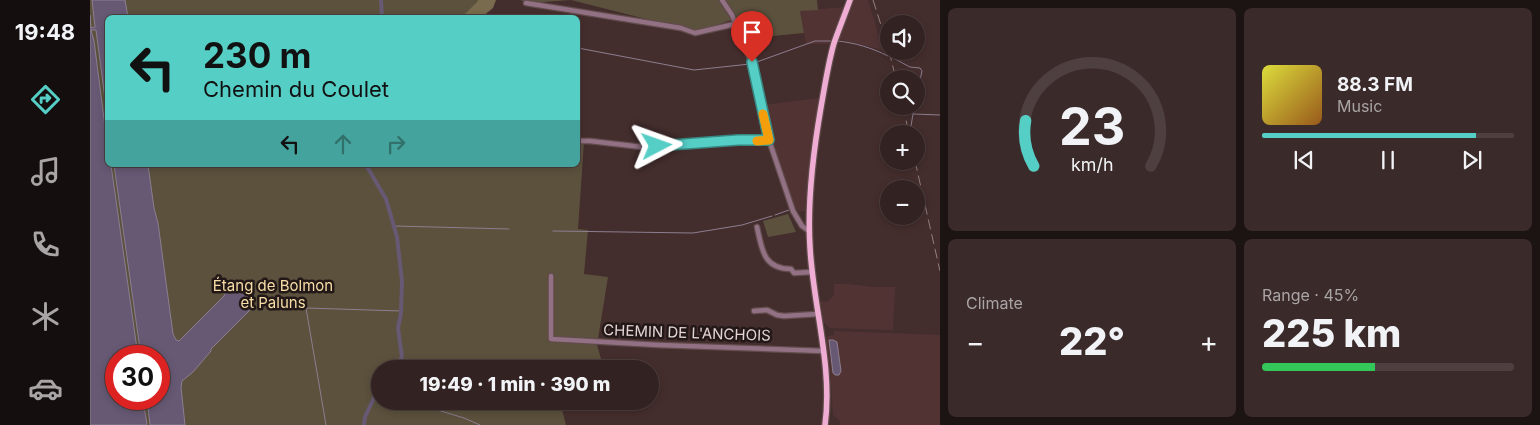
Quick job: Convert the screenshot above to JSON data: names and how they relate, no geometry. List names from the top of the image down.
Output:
{
  "streets": {
    "street": ["CHEMIN DE L'ANCHOIS"]
  },
  "parks": ["Étang de Bolmon et Paluns"],
  "page": {
    "tabs": "19:48",
    "map_buttons": ["+", "−"],
    "turn": ["230 m", "Chemin du Coulet"],
    "song": ["88.3 FM", "Music"],
    "tile": [
      "Climate",
      ["Range · 45%", "225 km"]
    ],
    "heat": ["−", "22°", "+"],
    "limit": "30",
    "trip": "19:49 · 1 min · 390 m",
    "gauge": ["23", "km/h"]
  }
}
